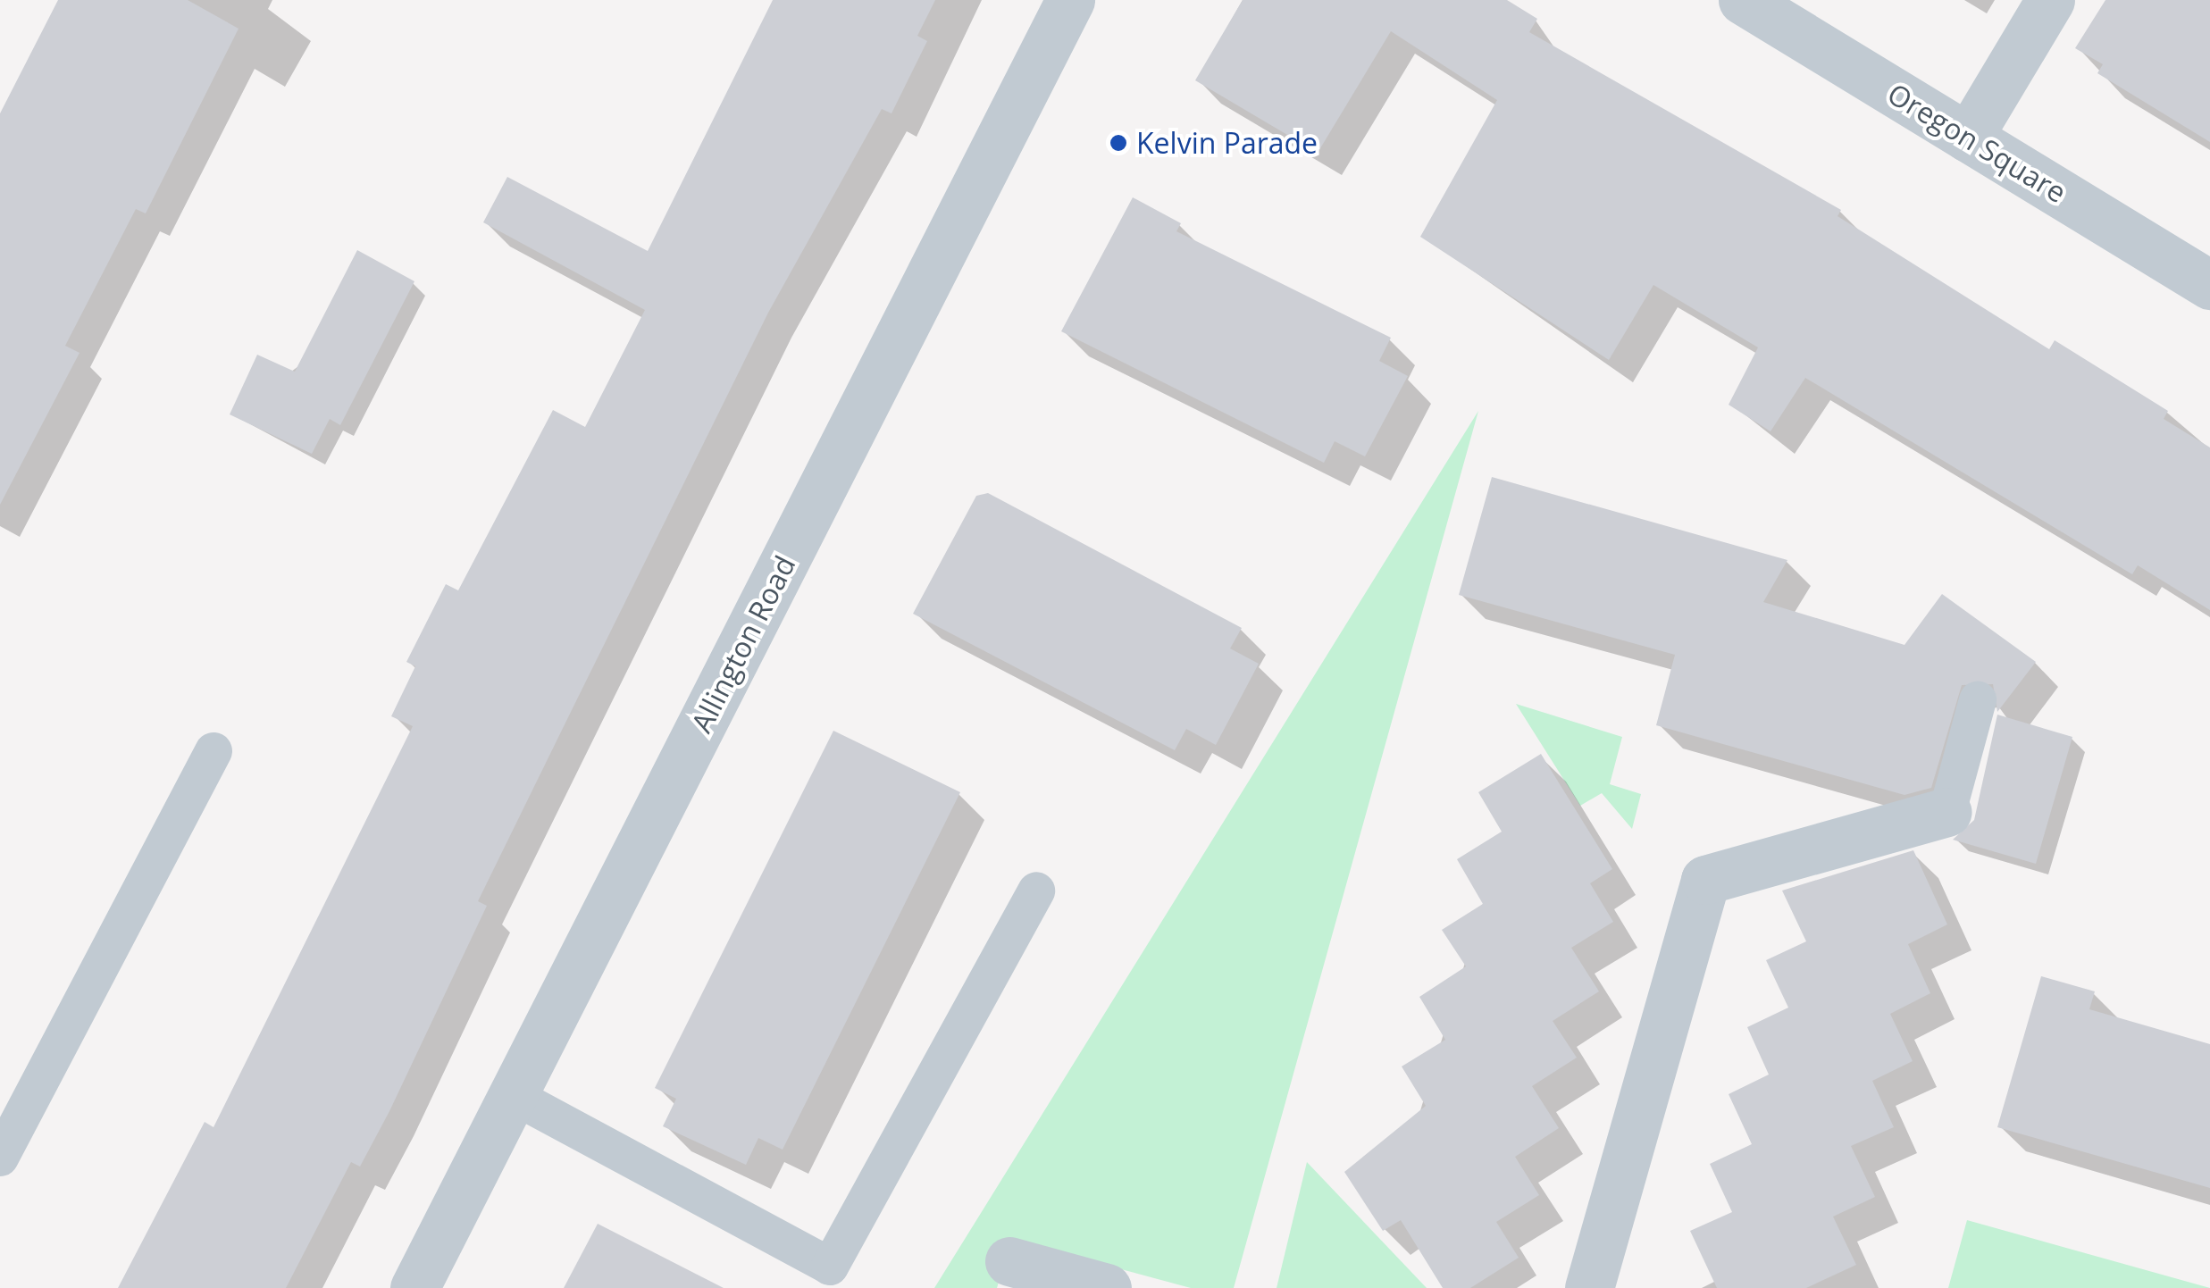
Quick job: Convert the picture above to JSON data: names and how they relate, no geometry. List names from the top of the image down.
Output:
{
  "streets": {
    "street": ["Oregon Square", "Allington Road"]
  },
  "places": ["Kelvin Parade"]
}
